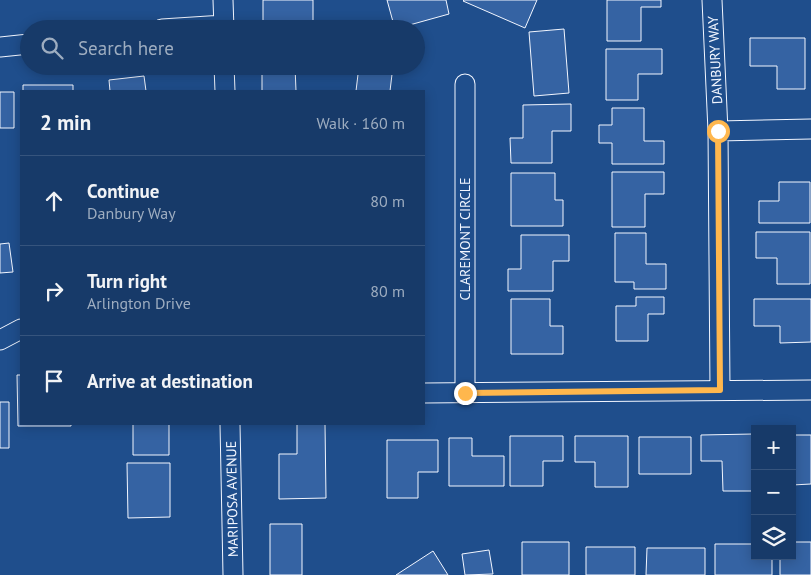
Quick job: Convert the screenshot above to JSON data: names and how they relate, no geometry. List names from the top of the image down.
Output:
{
  "streets": {
    "street": ["DANBURY WAY", "CLAREMONT CIRCLE", "MARIPOSA AVENUE"]
  },
  "page": {
    "search": "Search here",
    "heading": ["2 min", "Walk · 160 m"],
    "list": [
      ["Continue", "Danbury Way", "80 m"],
      ["Turn right", "Arlington Drive", "80 m"],
      "Arrive at destination"
    ],
    "map_buttons": ["+", "−"]
  }
}
